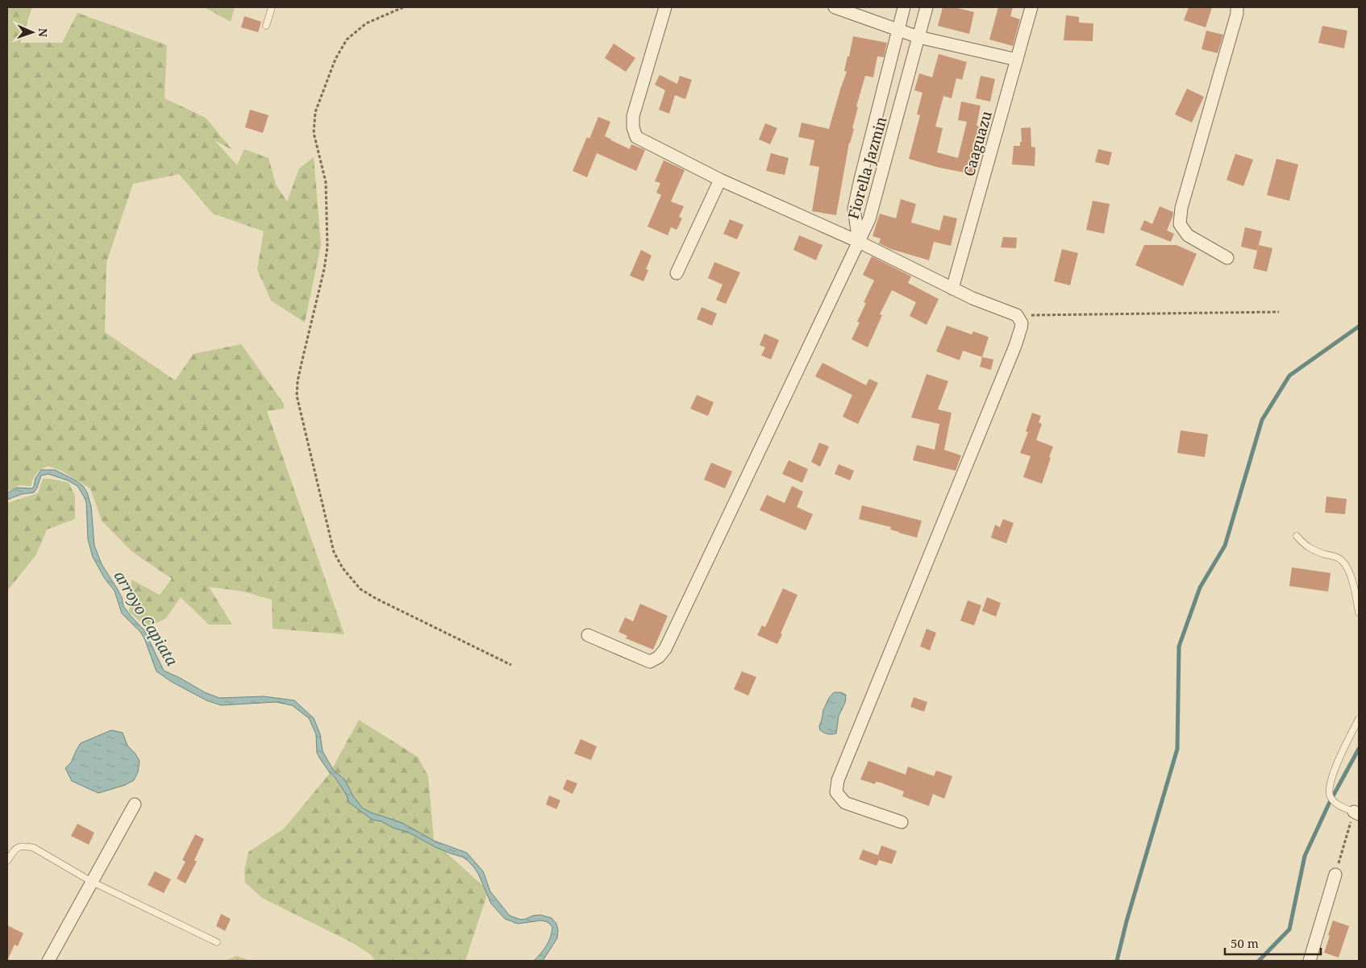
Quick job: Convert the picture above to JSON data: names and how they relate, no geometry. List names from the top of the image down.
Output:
{
  "streets": {
    "street": ["Caaguazu", "Fiorella Jazmin"]
  },
  "water": ["arroyo Capiata"],
  "scale_bar": "50 m",
  "north": "right"
}
